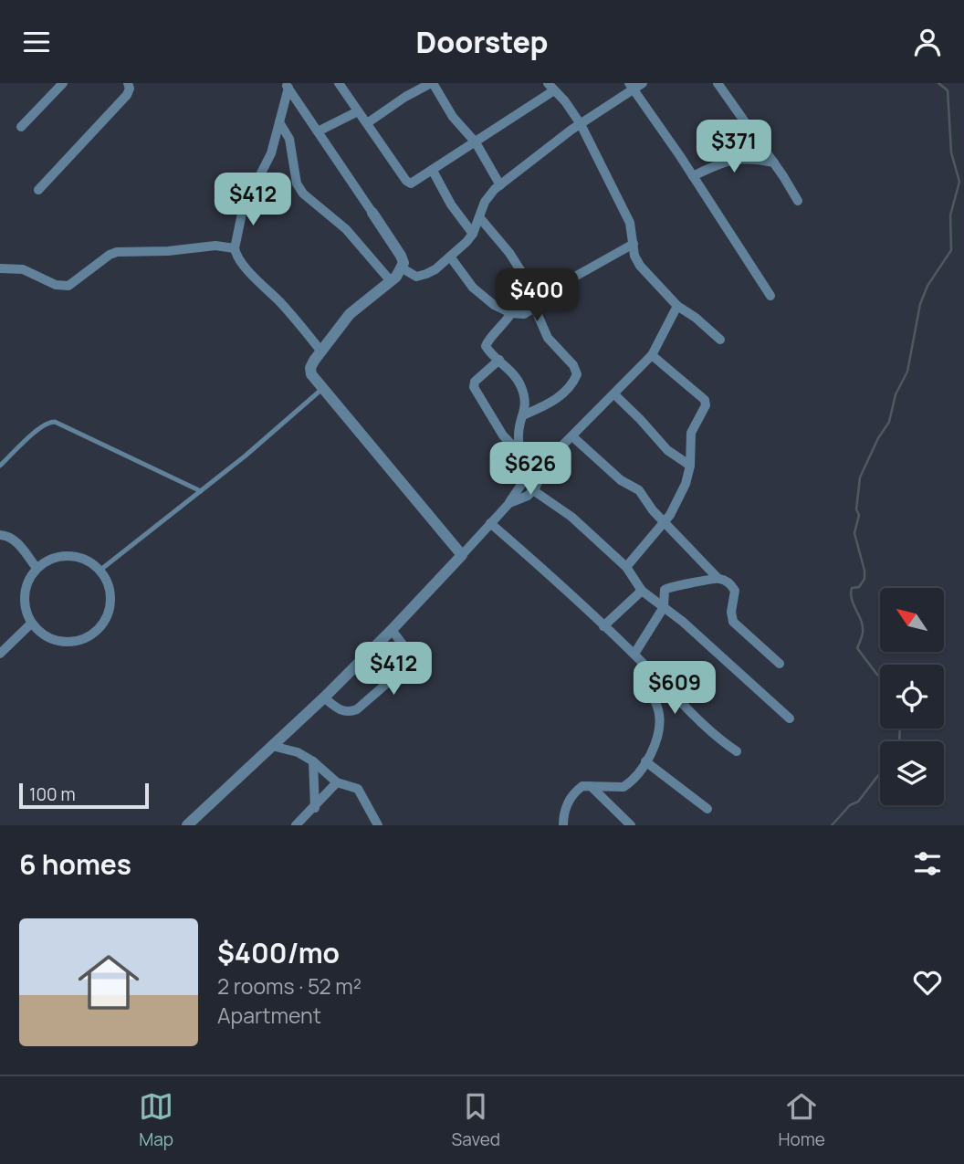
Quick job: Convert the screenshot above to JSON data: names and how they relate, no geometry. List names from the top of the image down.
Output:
{
  "scale_bar": "100 m",
  "north": "top left",
  "page": {
    "header": "Doorstep",
    "price": [
      "$371",
      "$412",
      "$400",
      "$626",
      "$412",
      "$609"
    ],
    "scale": "100 m",
    "heading": "6 homes",
    "list": [
      {
        "name": "$400/mo",
        "note": "2 rooms · 52 m² · Apartment"
      }
    ],
    "tabs": ["Map", "Saved", "Home"]
  }
}
